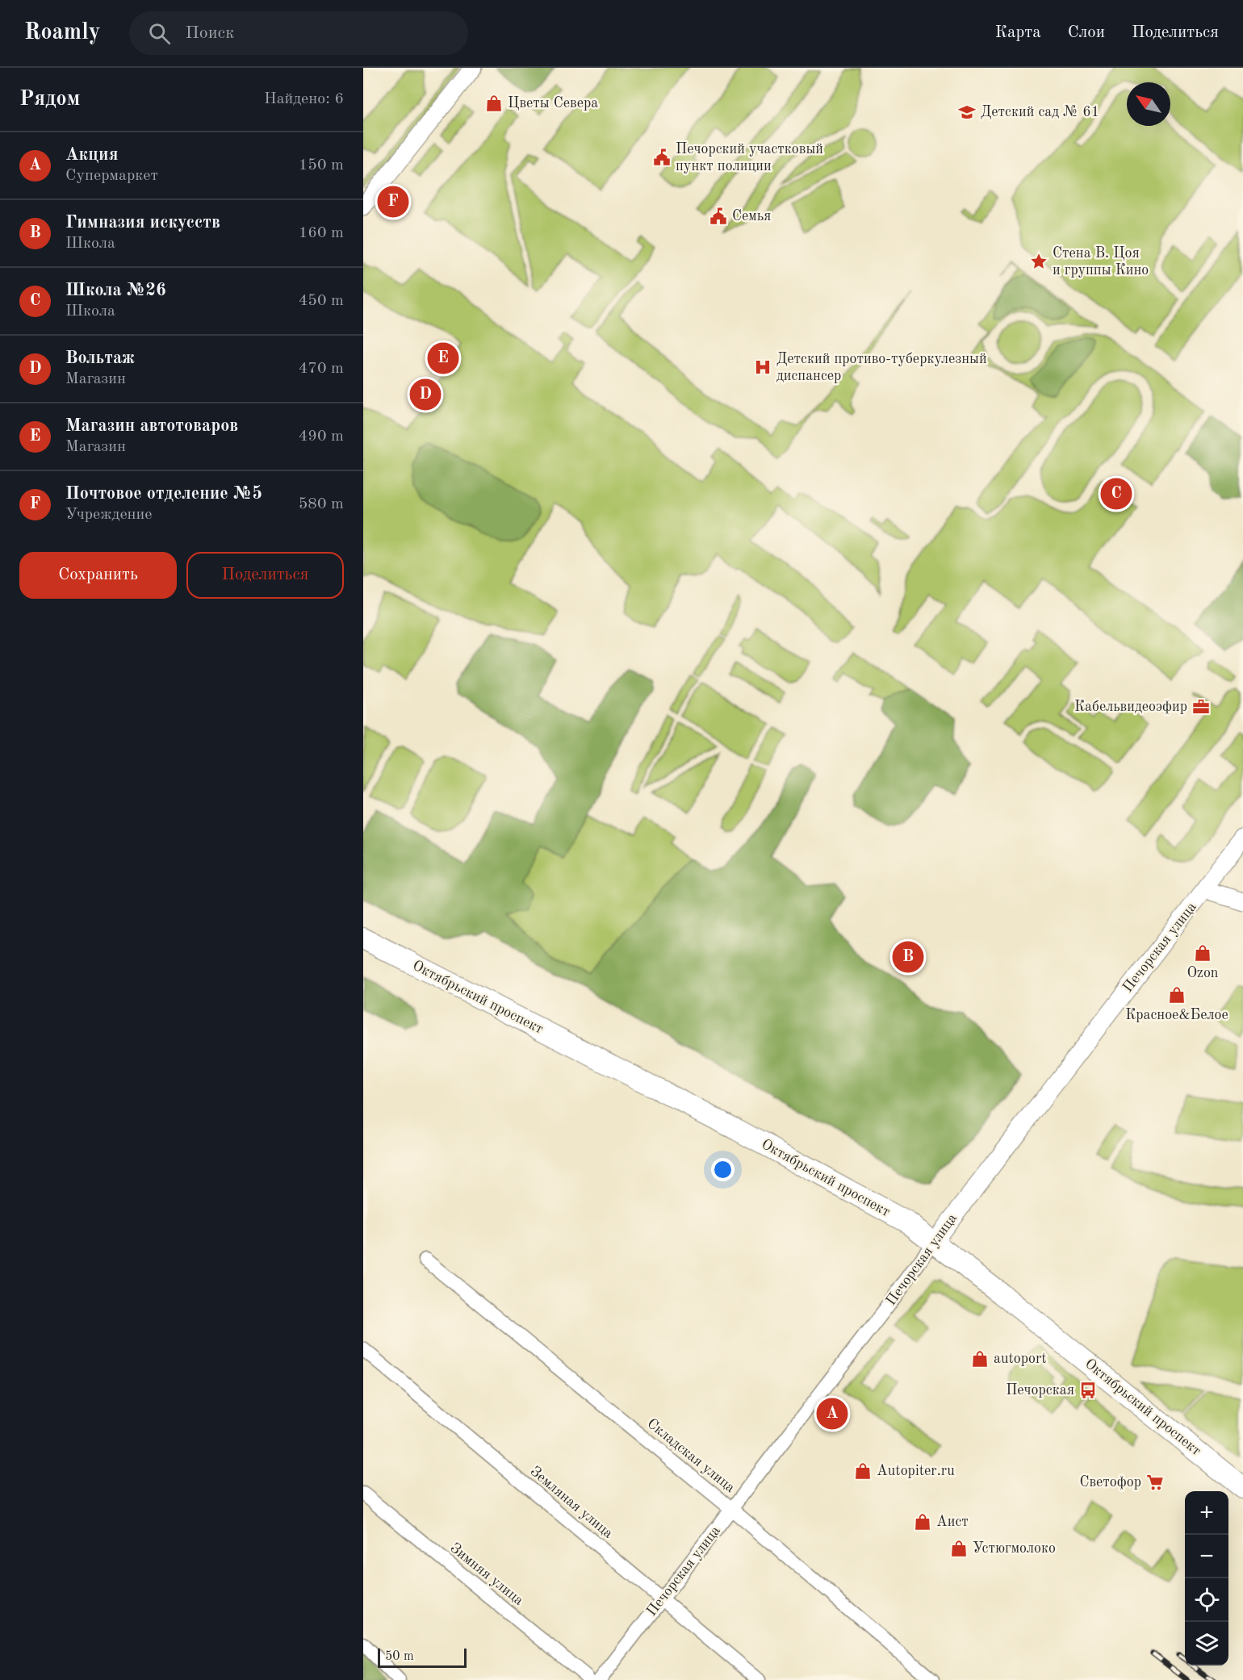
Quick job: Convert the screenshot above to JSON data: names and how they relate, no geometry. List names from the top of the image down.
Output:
{
  "streets": {
    "main road": ["Октябрьский проспект"],
    "street": [
      "Печорская улица",
      "Складская улица",
      "Земляная улица",
      "Зимняя улица"
    ]
  },
  "crossings": [
    ["Печорская улица", "Октябрьский проспект"],
    ["Печорская улица", "Складская улица"],
    ["Печорская улица", "Земляная улица"]
  ],
  "places": {
    "shop": [
      "Цветы Севера",
      "Ozon",
      "Красное&Белое",
      "autoport",
      "Autopiter.ru",
      "Аист",
      "Устюгмолоко"
    ],
    "school or university": ["Детский сад № 61"],
    "public building": ["Печорский участковый пункт полиции", "Семья"],
    "place": ["Стена В. Цоя и группы Кино"],
    "hospital": ["Детский противо-туберкулезный диспансер"],
    "office": ["Кабельвидеоэфир"],
    "bus stop": ["Печорская"],
    "supermarket": ["Светофор"]
  },
  "scale_bar": "50 m",
  "north": "top left",
  "page": {
    "header": "Roamly",
    "search": "Поиск",
    "nav": ["Карта", "Слои", "Поделиться"],
    "heading": ["Рядом", "Найдено: 6"],
    "list": [
      {
        "mark": "A",
        "name": "Акция",
        "note": "Супермаркет",
        "value": "150 m"
      },
      {
        "mark": "B",
        "name": "Гимназия искусств",
        "note": "Школа",
        "value": "160 m"
      },
      {
        "mark": "C",
        "name": "Школа №26",
        "note": "Школа",
        "value": "450 m"
      },
      {
        "mark": "D",
        "name": "Вольтаж",
        "note": "Магазин",
        "value": "470 m"
      },
      {
        "mark": "E",
        "name": "Магазин автотоваров",
        "note": "Магазин",
        "value": "490 m"
      },
      {
        "mark": "F",
        "name": "Почтовое отделение №5",
        "note": "Учреждение",
        "value": "580 m"
      }
    ],
    "pins": [
      "F",
      "E",
      "D",
      "C",
      "B",
      "A"
    ],
    "buttons": ["Сохранить", "Поделиться"],
    "map_buttons": ["+", "−"],
    "scale": "50 m"
  }
}
